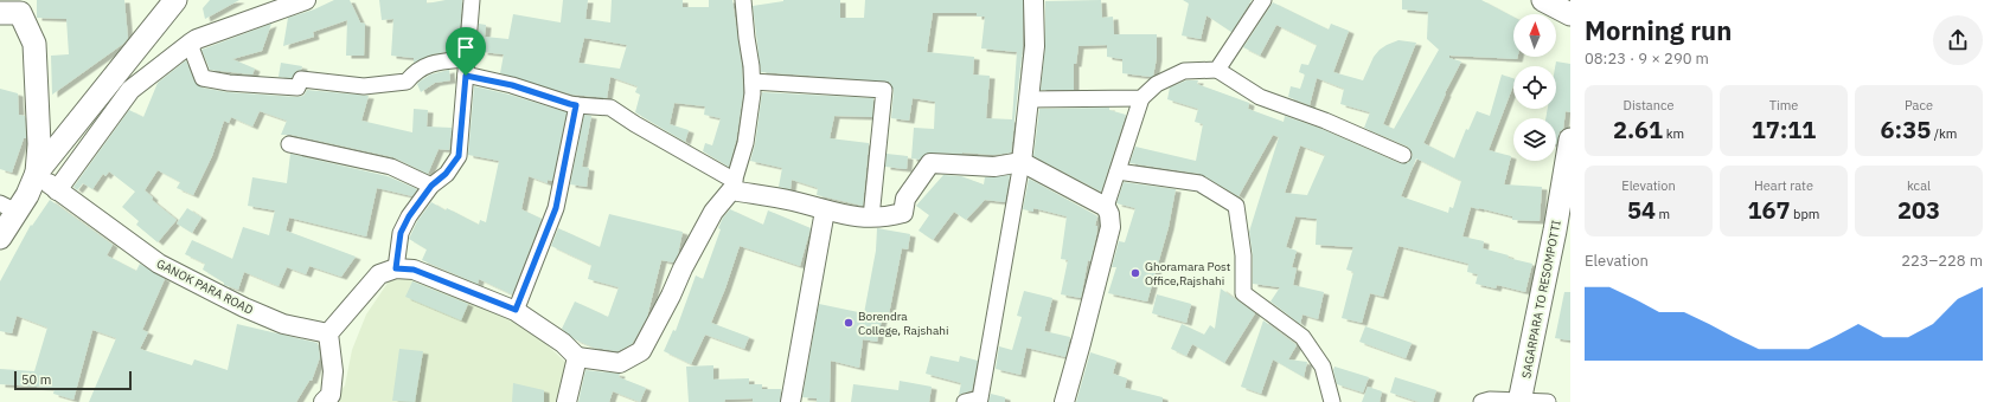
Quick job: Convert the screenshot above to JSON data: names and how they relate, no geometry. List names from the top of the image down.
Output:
{
  "streets": {
    "main road": ["SAGARPARA TO RESOMPOTTI"],
    "street": ["GANOK PARA ROAD"]
  },
  "places": ["Ghoramara Post Office,Rajshahi", "Borendra College, Rajshahi"],
  "scale_bar": "50 m",
  "north": "top",
  "page": {
    "heading": ["Morning run", "08:23 · 9 × 290 m"],
    "stats": [
      ["Distance", "2.61 km"],
      ["Time", "17:11"],
      ["Pace", "6:35 /km"],
      ["Elevation", "54 m"],
      ["Heart rate", "167 bpm"],
      ["kcal", "203"]
    ],
    "chart": ["Elevation", "223–228 m"],
    "scale": "50 m"
  }
}
